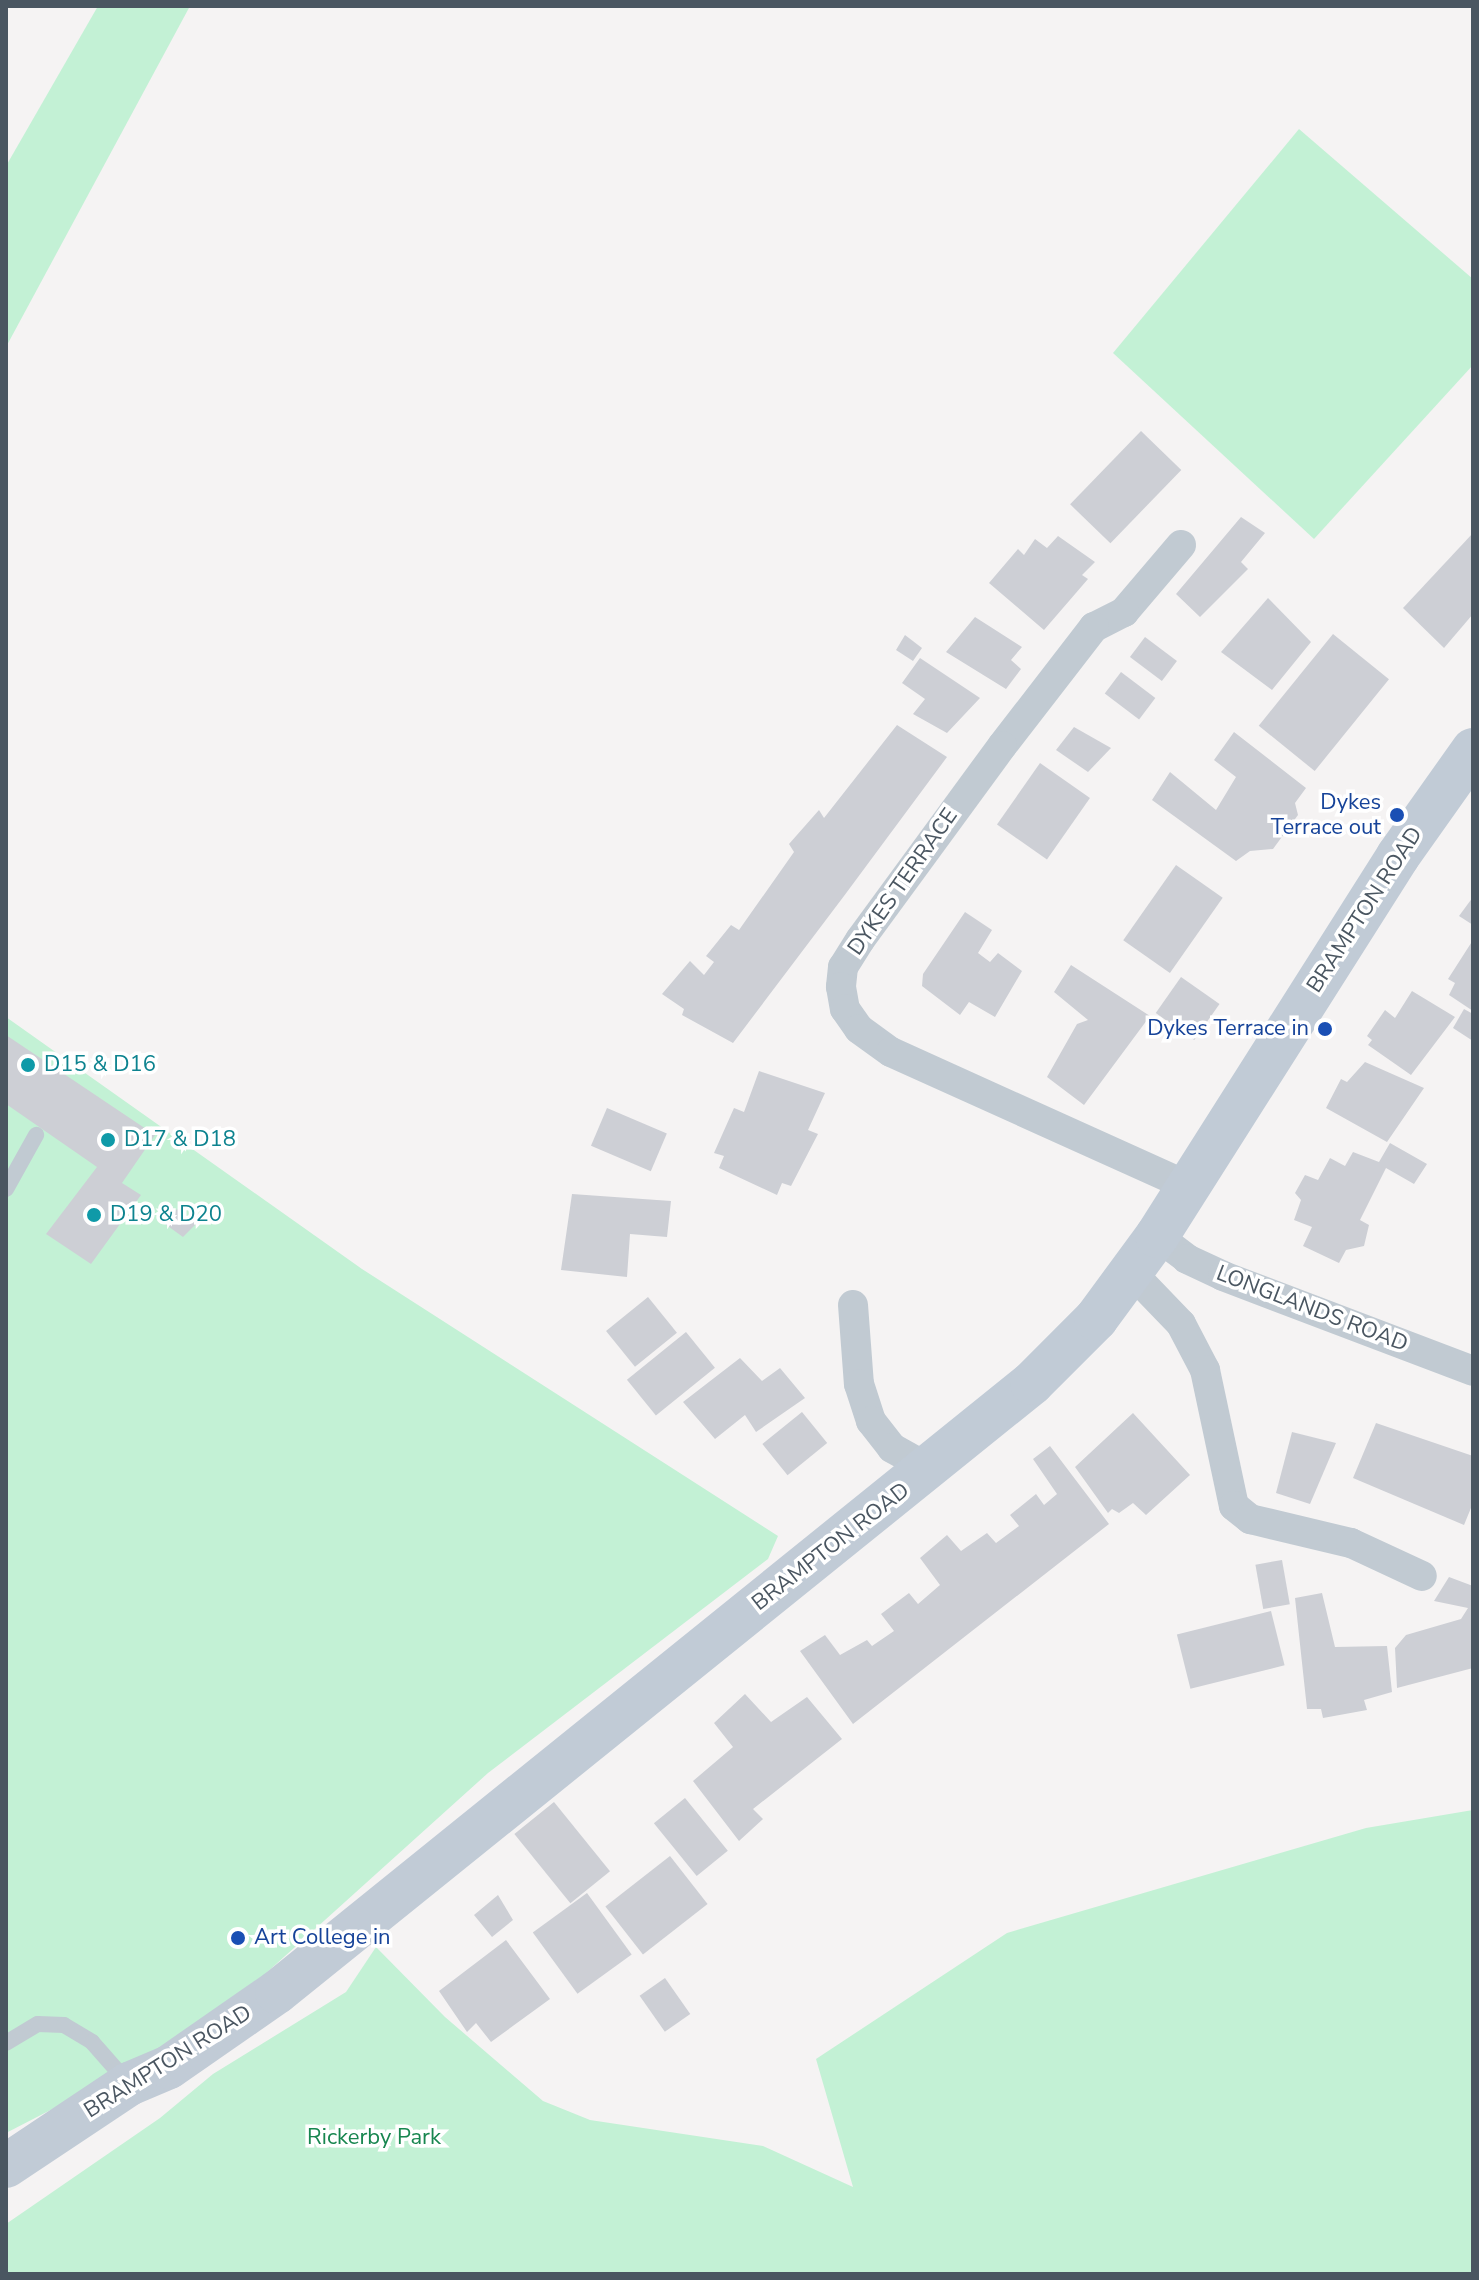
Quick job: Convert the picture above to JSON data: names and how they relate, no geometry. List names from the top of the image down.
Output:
{
  "streets": {
    "main road": ["BRAMPTON ROAD"],
    "street": ["DYKES TERRACE", "LONGLANDS ROAD"]
  },
  "crossings": [
    ["DYKES TERRACE", "BRAMPTON ROAD"],
    ["BRAMPTON ROAD", "LONGLANDS ROAD"]
  ],
  "parks": ["Rickerby Park"],
  "places": [
    "Dykes Terrace out",
    "Dykes Terrace in",
    "D15 & D16",
    "D17 & D18",
    "D19 & D20",
    "Art College in"
  ]
}
